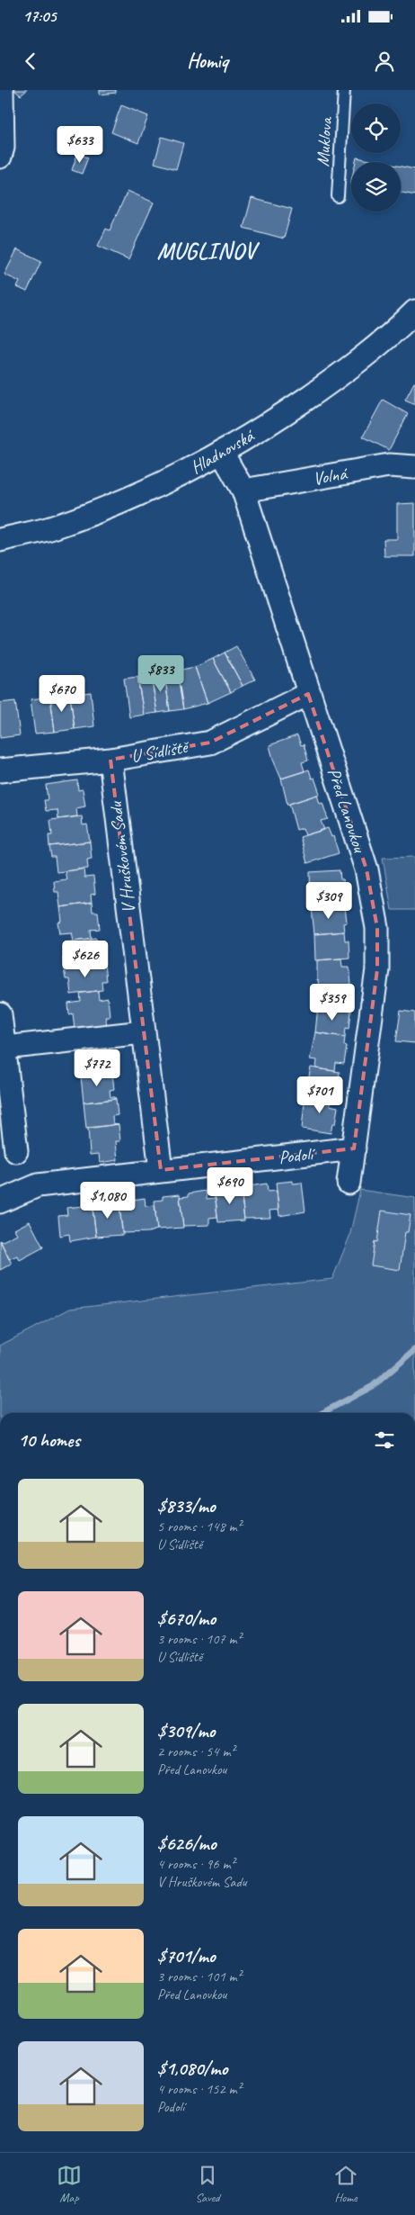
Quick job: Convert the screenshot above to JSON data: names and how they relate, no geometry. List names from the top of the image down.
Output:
{
  "streets": {
    "street": [
      "Hladnovská",
      "Volná",
      "U Sídliště",
      "Před Lanovkou",
      "V Hruškovém Sadu",
      "Podolí"
    ],
    "lane": ["Muklova"]
  },
  "crossings": [
    ["Hladnovská", "Před Lanovkou"],
    ["Volná", "Před Lanovkou"],
    ["U Sídliště", "Před Lanovkou"],
    ["U Sídliště", "V Hruškovém Sadu"],
    ["Před Lanovkou", "Podolí"],
    ["V Hruškovém Sadu", "Podolí"]
  ],
  "districts": ["MUGLINOV"],
  "page": {
    "status": "17:05",
    "header": "Homiq",
    "price": [
      "$633",
      "$833",
      "$670",
      "$309",
      "$626",
      "$359",
      "$772",
      "$701",
      "$690",
      "$1,080"
    ],
    "heading": "10 homes",
    "list": [
      {
        "name": "$833/mo",
        "note": "5 rooms · 148 m² · U Sídliště"
      },
      {
        "name": "$670/mo",
        "note": "3 rooms · 107 m² · U Sídliště"
      },
      {
        "name": "$309/mo",
        "note": "2 rooms · 54 m² · Před Lanovkou"
      },
      {
        "name": "$626/mo",
        "note": "4 rooms · 96 m² · V Hruškovém Sadu"
      },
      {
        "name": "$701/mo",
        "note": "3 rooms · 101 m² · Před Lanovkou"
      },
      {
        "name": "$1,080/mo",
        "note": "4 rooms · 152 m² · Podolí"
      }
    ],
    "tabs": ["Map", "Saved", "Home"]
  }
}
